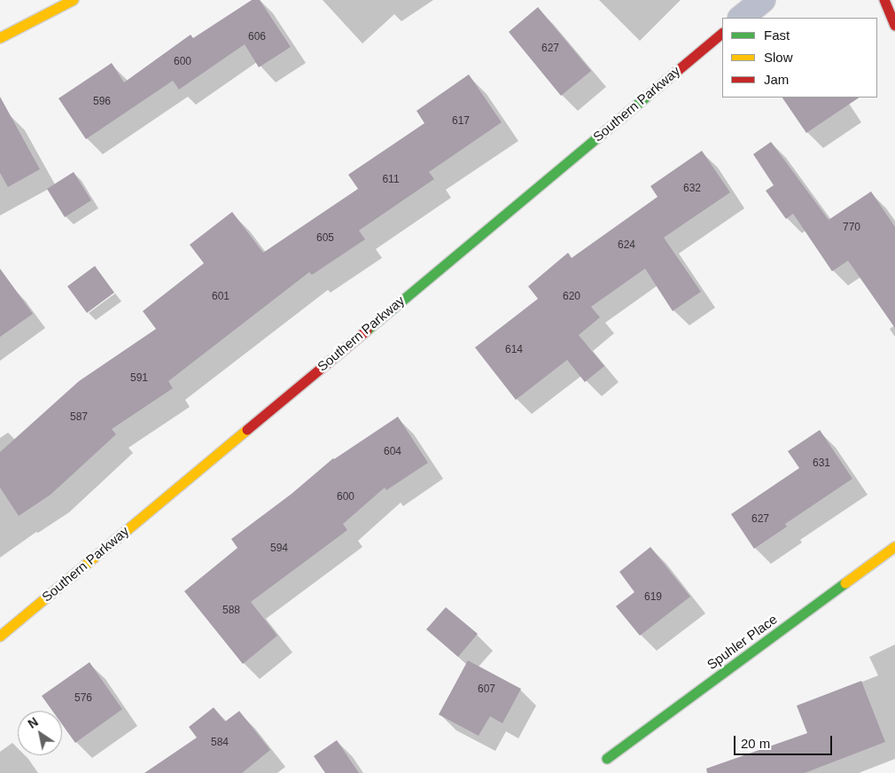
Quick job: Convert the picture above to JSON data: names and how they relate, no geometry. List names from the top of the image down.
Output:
{
  "streets": {
    "street": ["Southern Parkway", "Spuhler Place"]
  },
  "house_numbers": [
    "606",
    "627",
    "600",
    "596",
    "617",
    "611",
    "632",
    "770",
    "605",
    "624",
    "601",
    "620",
    "614",
    "591",
    "587",
    "604",
    "631",
    "600",
    "627",
    "594",
    "619",
    "588",
    "607",
    "576",
    "584"
  ],
  "legend": ["Fast", "Slow", "Jam"],
  "scale_bar": "20 m",
  "north": "top left"
}
